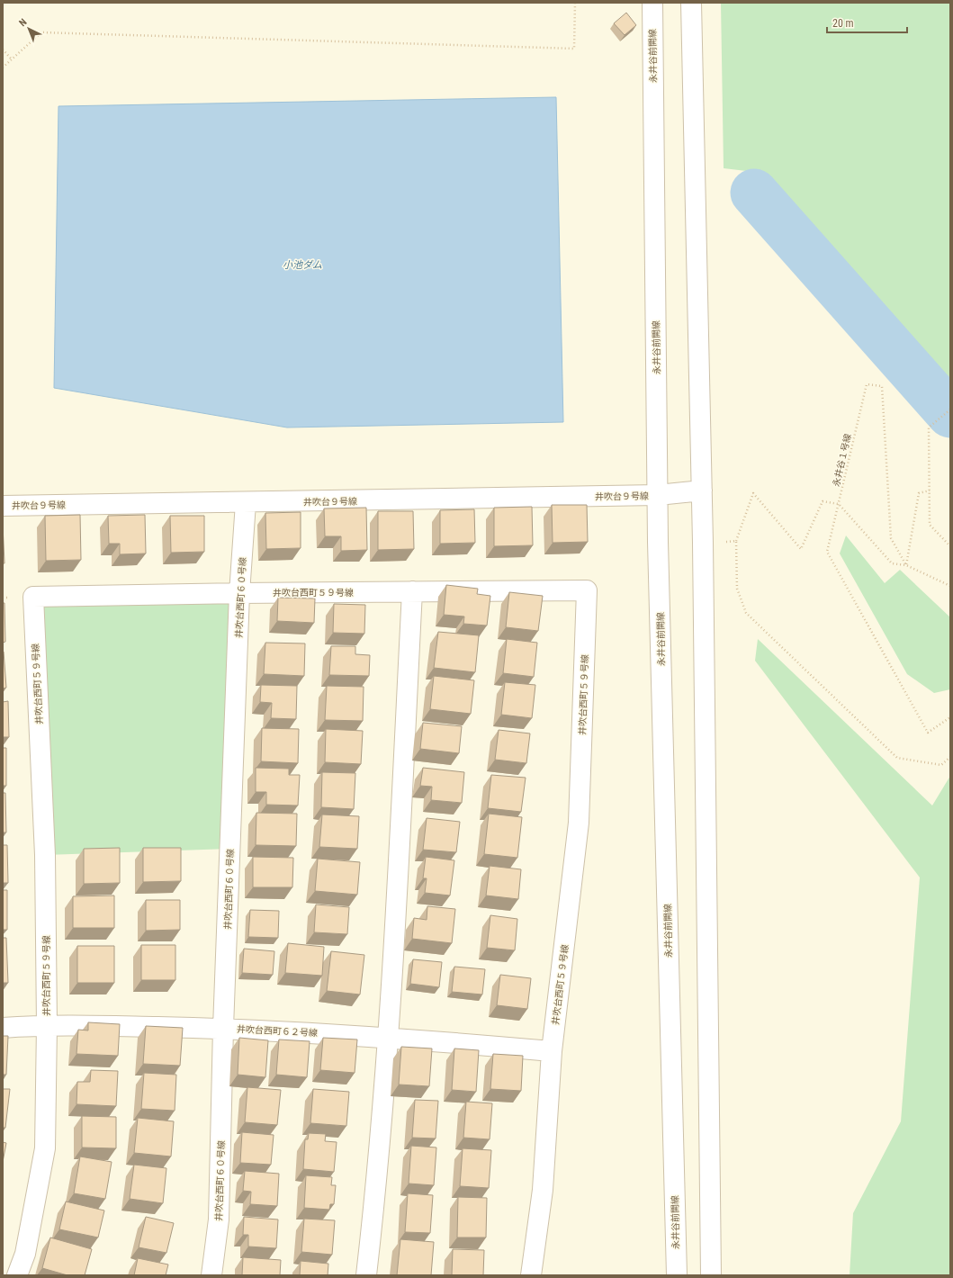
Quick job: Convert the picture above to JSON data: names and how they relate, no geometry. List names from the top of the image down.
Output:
{
  "streets": {
    "street": [
      "永井谷前開線",
      "井吹台９号線",
      "井吹台西町５９号線",
      "井吹台西町６０号線",
      "井吹台西町６２号線"
    ],
    "path": ["永井谷１号線"]
  },
  "crossings": [
    ["永井谷前開線", "井吹台９号線"],
    ["井吹台９号線", "井吹台西町６０号線"],
    ["井吹台西町５９号線", "井吹台西町６０号線"],
    ["井吹台西町５９号線", "井吹台西町６２号線"],
    ["井吹台西町６０号線", "井吹台西町６２号線"]
  ],
  "water": ["小池ダム"],
  "scale_bar": "20 m",
  "north": "top left"
}
